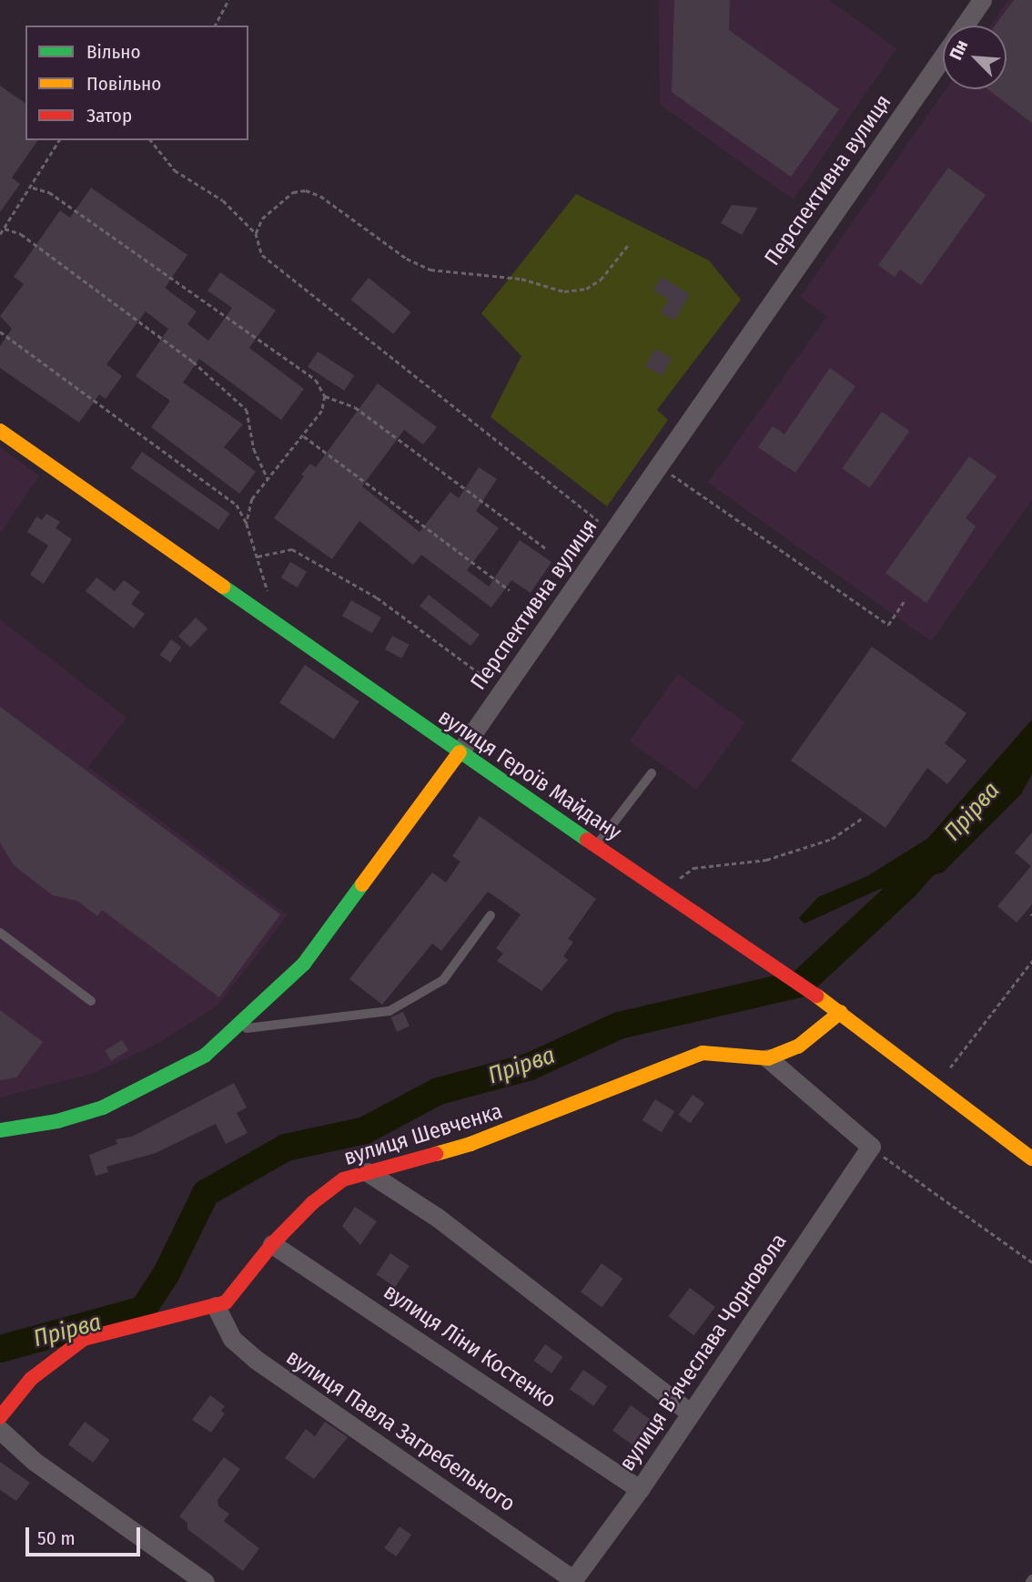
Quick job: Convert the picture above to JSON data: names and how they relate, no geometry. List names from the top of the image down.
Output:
{
  "streets": {
    "street": [
      "Перспективна вулиця",
      "вулиця Героїв Майдану",
      "вулиця Шевченка",
      "вулиця Ліни Костенко",
      "вулиця Вʼячеслава Чорновола",
      "вулиця Павла Загребельного"
    ]
  },
  "crossings": [
    ["Перспективна вулиця", "вулиця Героїв Майдану"],
    ["вулиця Героїв Майдану", "вулиця Шевченка"],
    ["вулиця Шевченка", "вулиця Ліни Костенко"],
    ["вулиця Шевченка", "вулиця Павла Загребельного"],
    ["вулиця Ліни Костенко", "вулиця Вʼячеслава Чорновола"],
    ["вулиця Вʼячеслава Чорновола", "вулиця Павла Загребельного"]
  ],
  "water": ["Прірва"],
  "legend": ["Вільно", "Повільно", "Затор"],
  "scale_bar": "50 m",
  "north": "top left"
}
